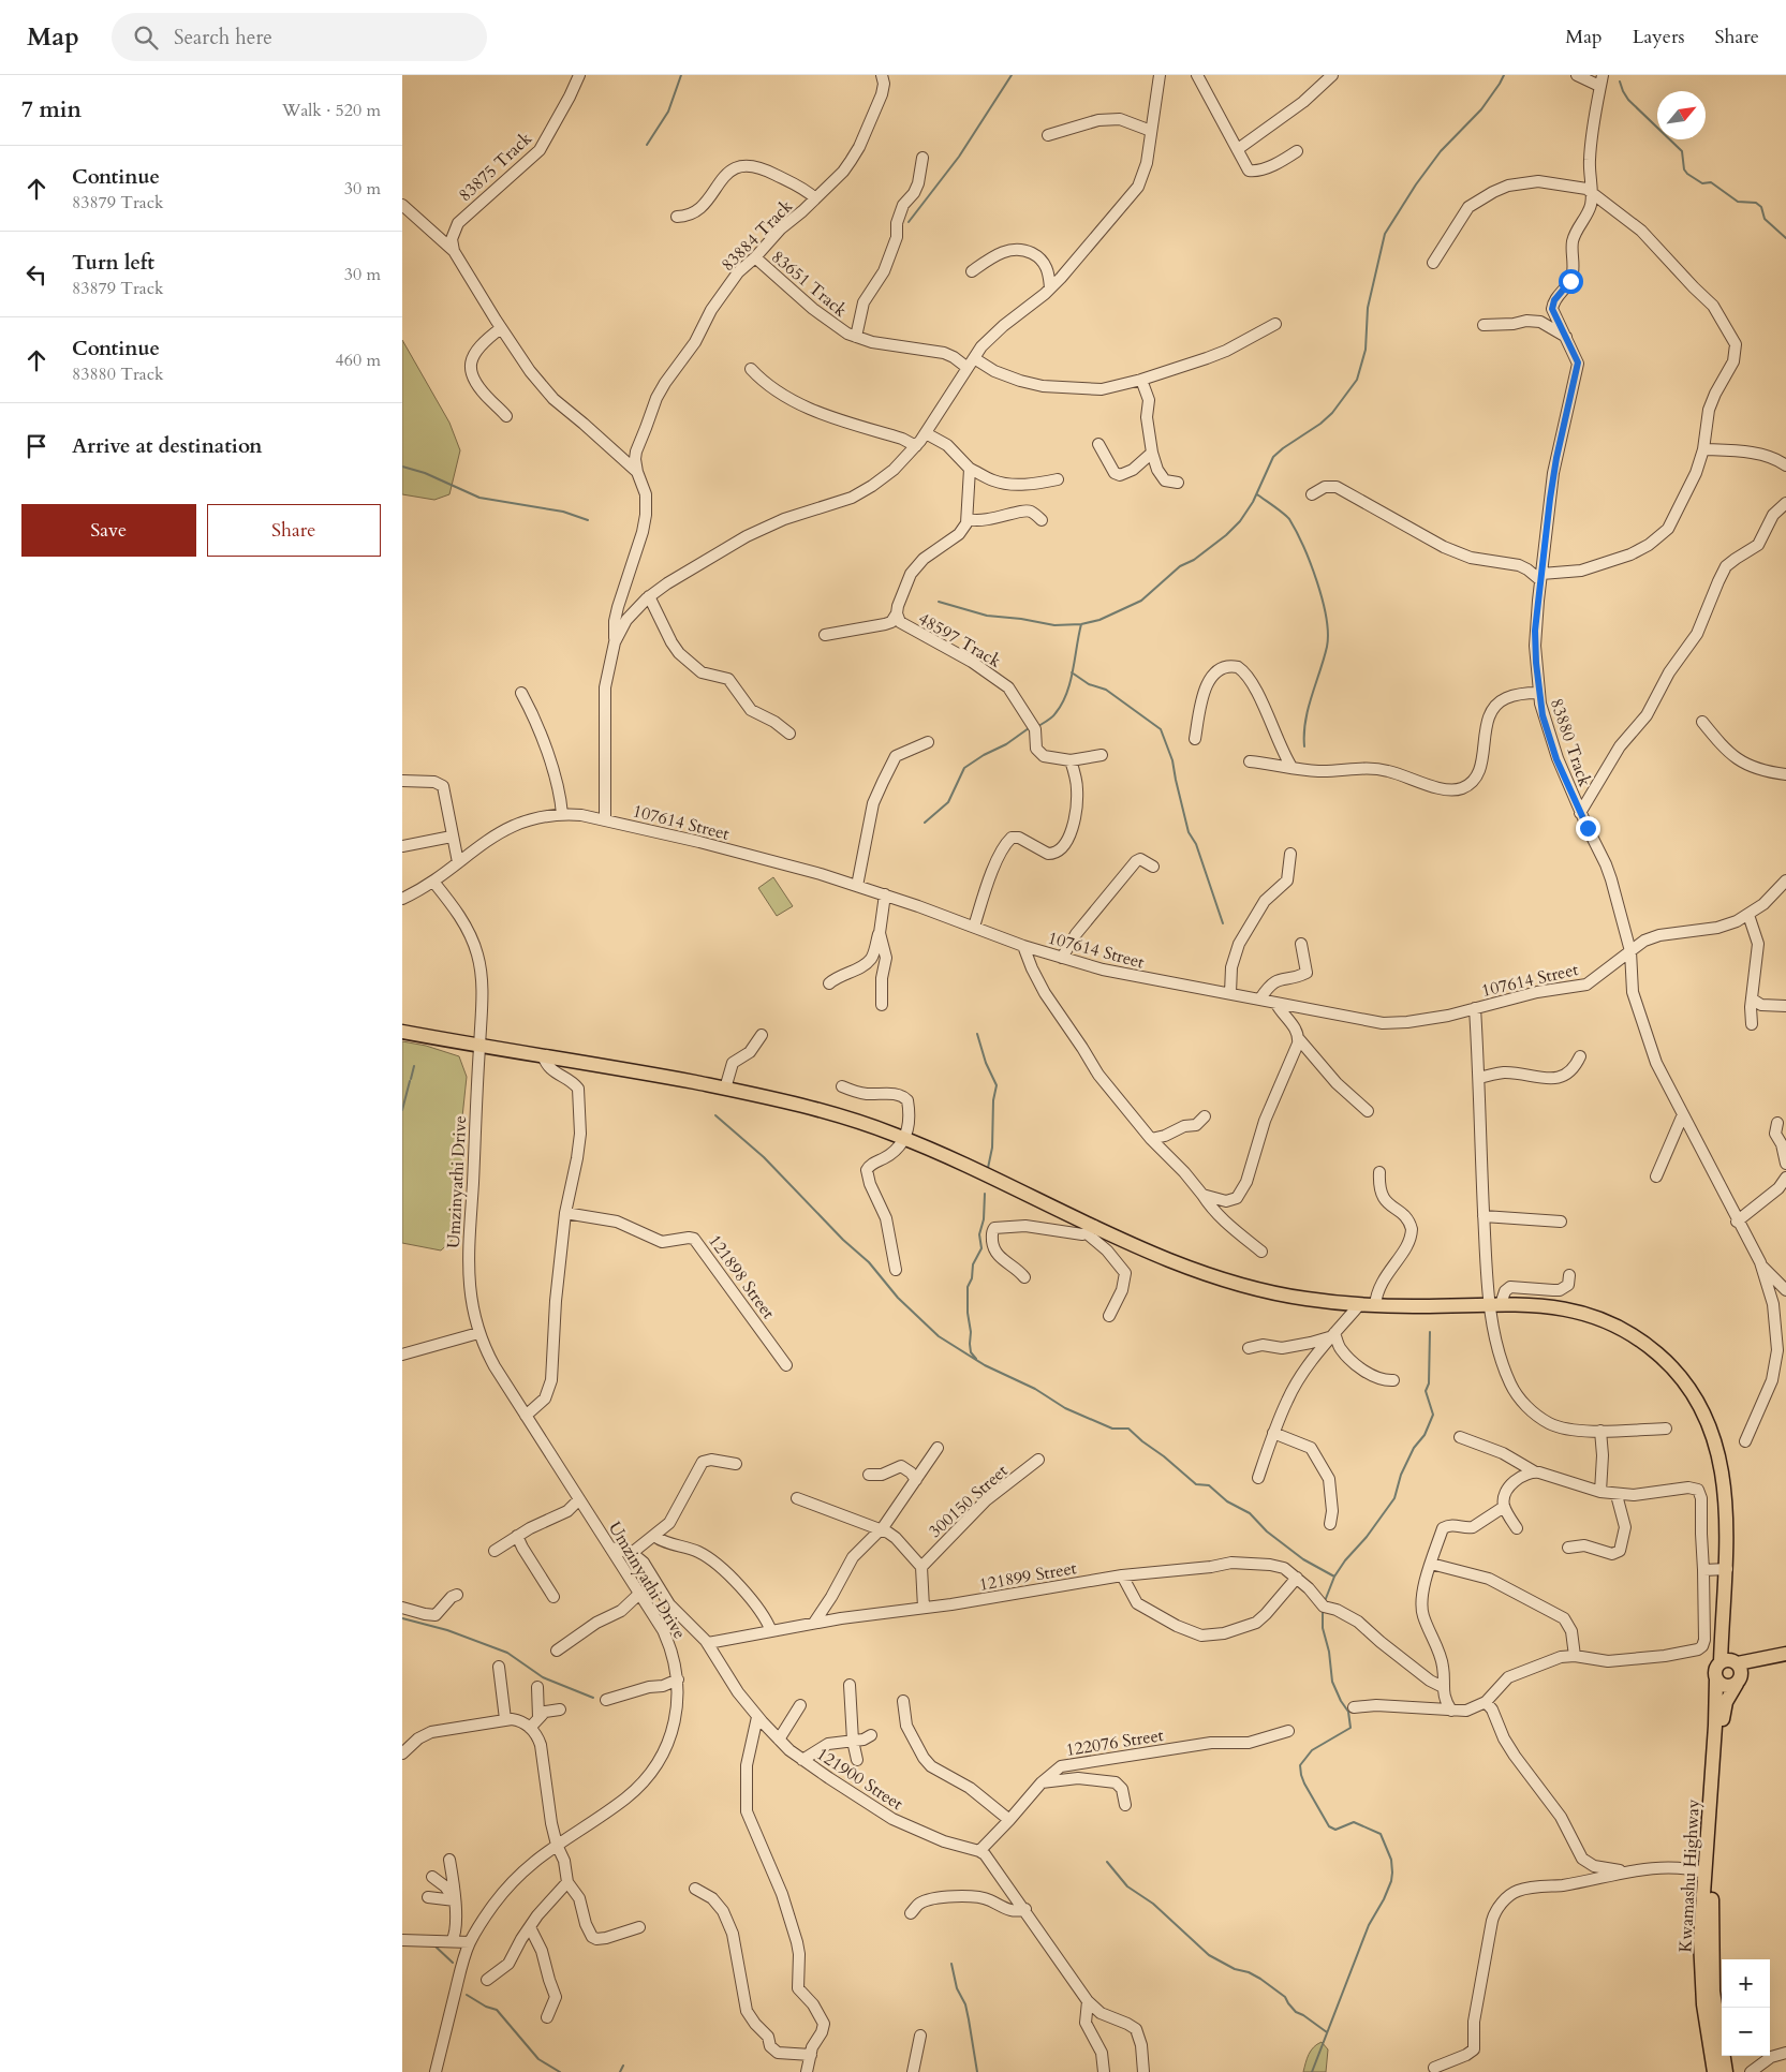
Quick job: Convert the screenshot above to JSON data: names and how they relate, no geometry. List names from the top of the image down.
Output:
{
  "streets": {
    "main road": ["Kwamashu Highway"],
    "street": [
      "83875 Track",
      "83884 Track",
      "83651 Track",
      "48597 Track",
      "83880 Track",
      "107614 Street",
      "Umzinyathi Drive",
      "121898 Street",
      "300150 Street",
      "121899 Street",
      "122076 Street",
      "121900 Street"
    ]
  },
  "crossings": [
    ["83884 Track", "83651 Track"],
    ["83880 Track", "107614 Street"],
    ["107614 Street", "Umzinyathi Drive"],
    ["121899 Street", "121900 Street"],
    ["122076 Street", "121900 Street"]
  ],
  "north": "top right",
  "page": {
    "header": "Map",
    "search": "Search here",
    "nav": ["Map", "Layers", "Share"],
    "heading": ["7 min", "Walk · 520 m"],
    "list": [
      ["Continue", "83879 Track", "30 m"],
      ["Turn left", "83879 Track", "30 m"],
      ["Continue", "83880 Track", "460 m"],
      "Arrive at destination"
    ],
    "buttons": ["Save", "Share"],
    "map_buttons": ["+", "−"]
  }
}
